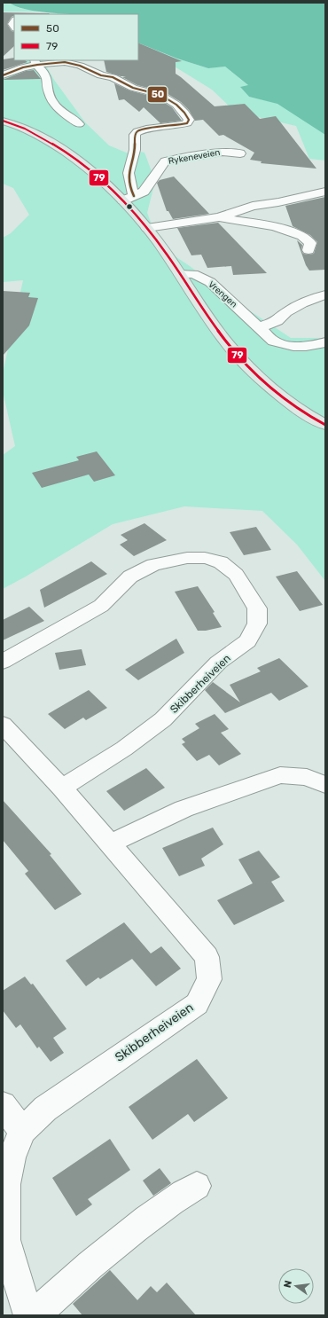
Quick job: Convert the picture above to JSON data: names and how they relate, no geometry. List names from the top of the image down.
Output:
{
  "streets": {
    "street": ["Rykeneveien", "Vrengen", "Skibberheiveien"]
  },
  "lines": ["transit line 50", "transit line 79"],
  "legend": ["50", "79"],
  "north": "left"
}
